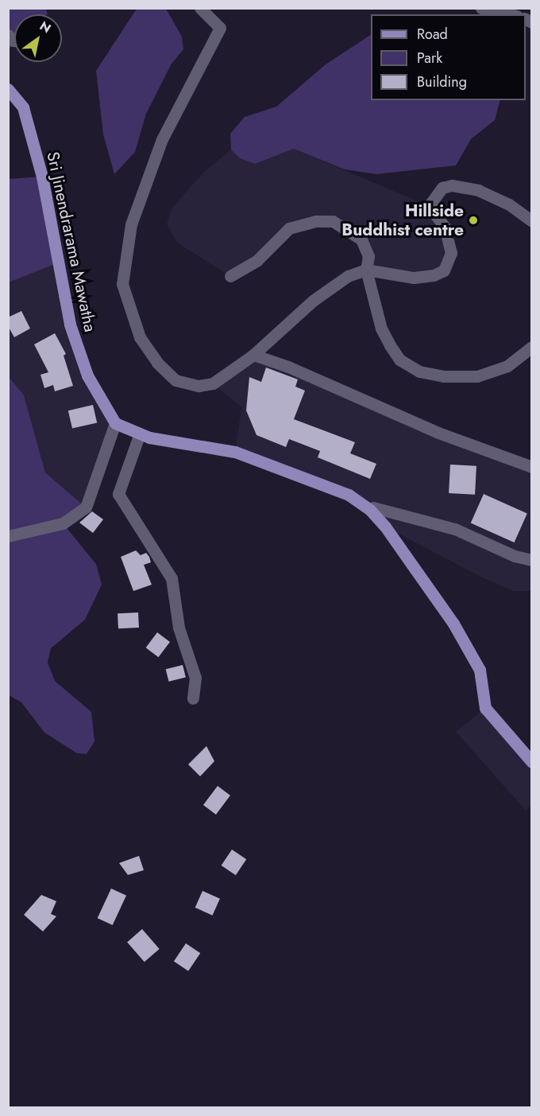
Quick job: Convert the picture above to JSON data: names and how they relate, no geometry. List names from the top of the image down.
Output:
{
  "streets": {
    "main road": ["Sri Jinendrarama Mawatha"]
  },
  "places": ["Hillside Buddhist centre"],
  "legend": ["Road", "Park", "Building"],
  "north": "top right"
}
